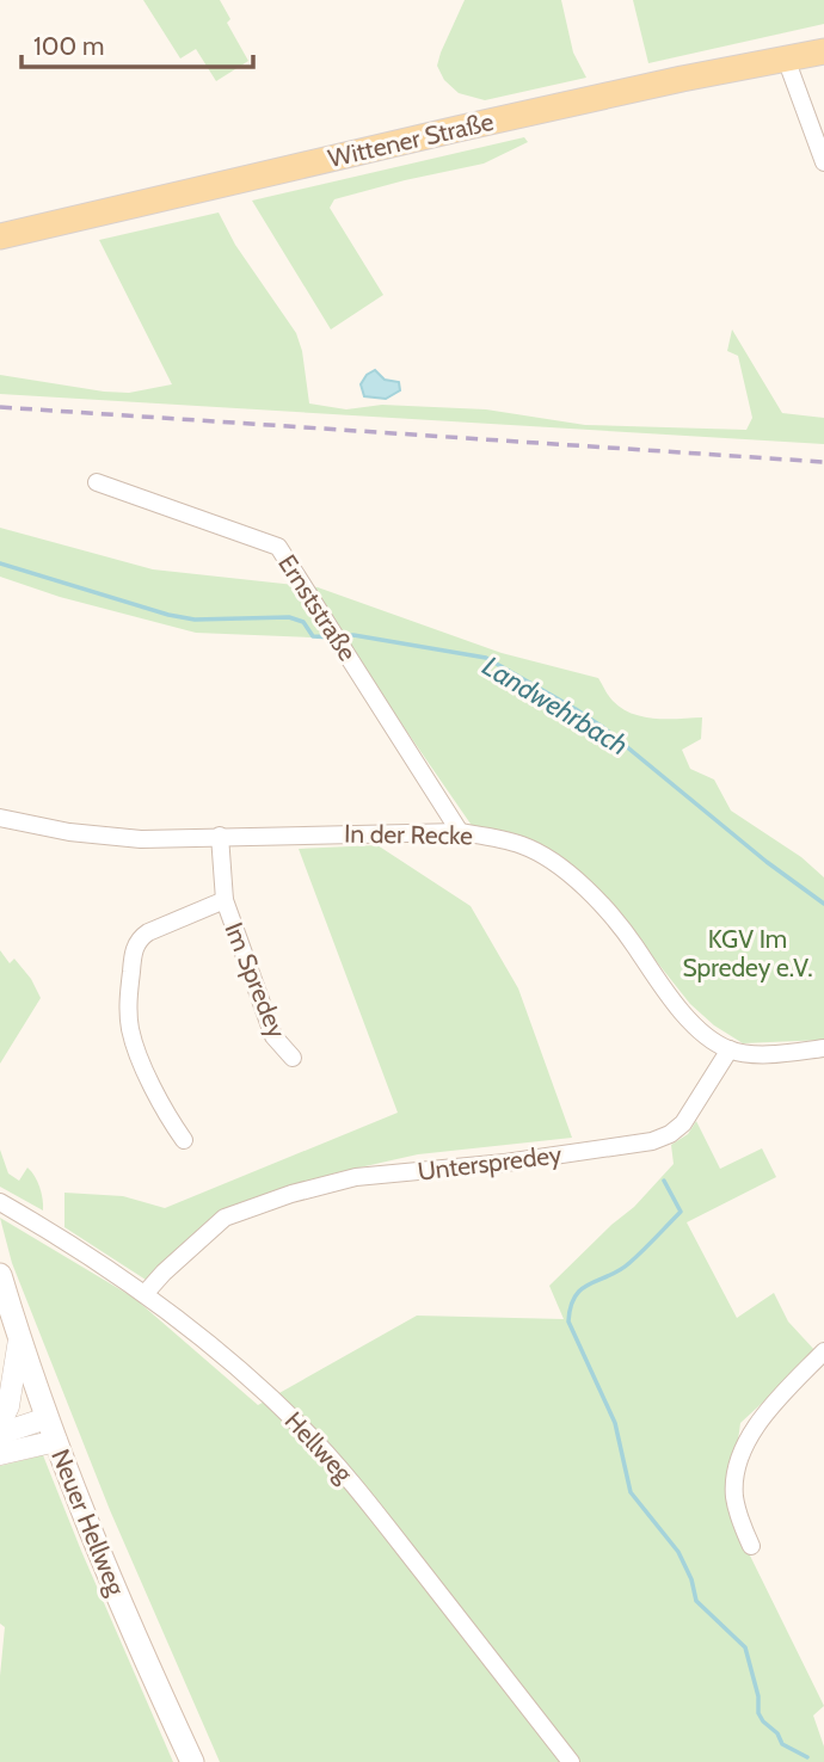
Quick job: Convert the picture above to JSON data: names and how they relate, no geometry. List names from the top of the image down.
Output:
{
  "streets": {
    "main road": ["Wittener Straße", "Neuer Hellweg"],
    "street": [
      "Ernststraße",
      "In der Recke",
      "Im Spredey",
      "Unterspredey",
      "Hellweg"
    ]
  },
  "crossings": [
    ["Ernststraße", "In der Recke"],
    ["In der Recke", "Im Spredey"],
    ["In der Recke", "Unterspredey"],
    ["Unterspredey", "Hellweg"]
  ],
  "water": ["Landwehrbach"],
  "parks": ["KGV Im Spredey e.V."],
  "scale_bar": "100 m"
}
